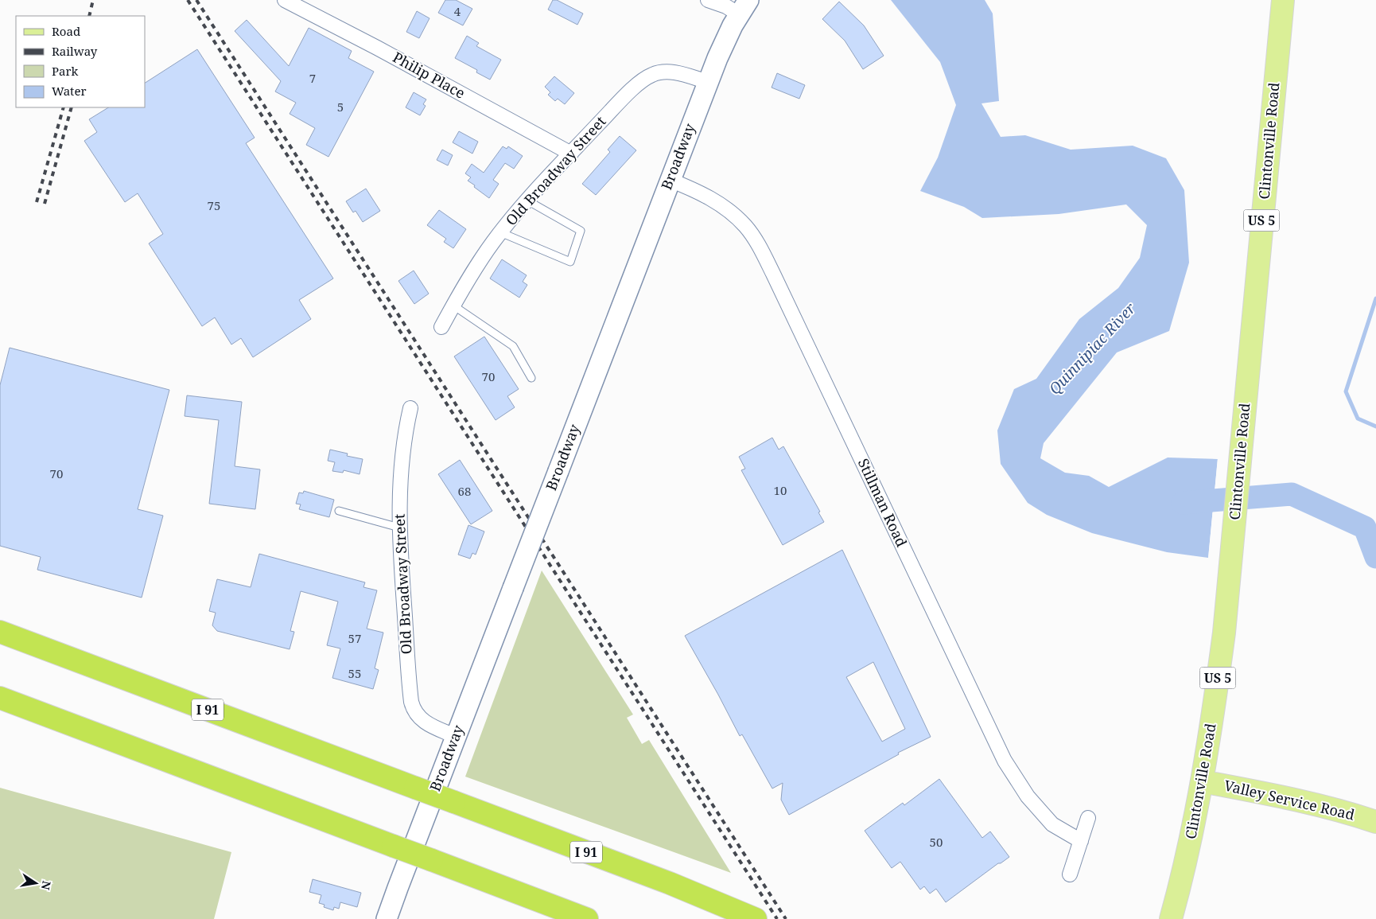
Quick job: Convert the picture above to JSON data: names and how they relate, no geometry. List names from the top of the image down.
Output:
{
  "streets": {
    "highway": ["I 91"],
    "main road": [
      "Clintonville Road",
      "Broadway",
      "US 5",
      "Valley Service Road"
    ],
    "street": ["Philip Place", "Old Broadway Street", "Stillman Road"]
  },
  "crossings": [
    ["Philip Place", "Old Broadway Street"],
    ["Clintonville Road", "Valley Service Road"],
    ["Broadway", "Old Broadway Street"],
    ["Broadway", "Stillman Road"]
  ],
  "water": ["Quinnipiac River"],
  "house_numbers": [
    "4",
    "7",
    "5",
    "75",
    "70",
    "70",
    "10",
    "68",
    "57",
    "55",
    "50"
  ],
  "legend": [
    "Road",
    "Railway",
    "Park",
    "Water"
  ],
  "north": "right"
}
